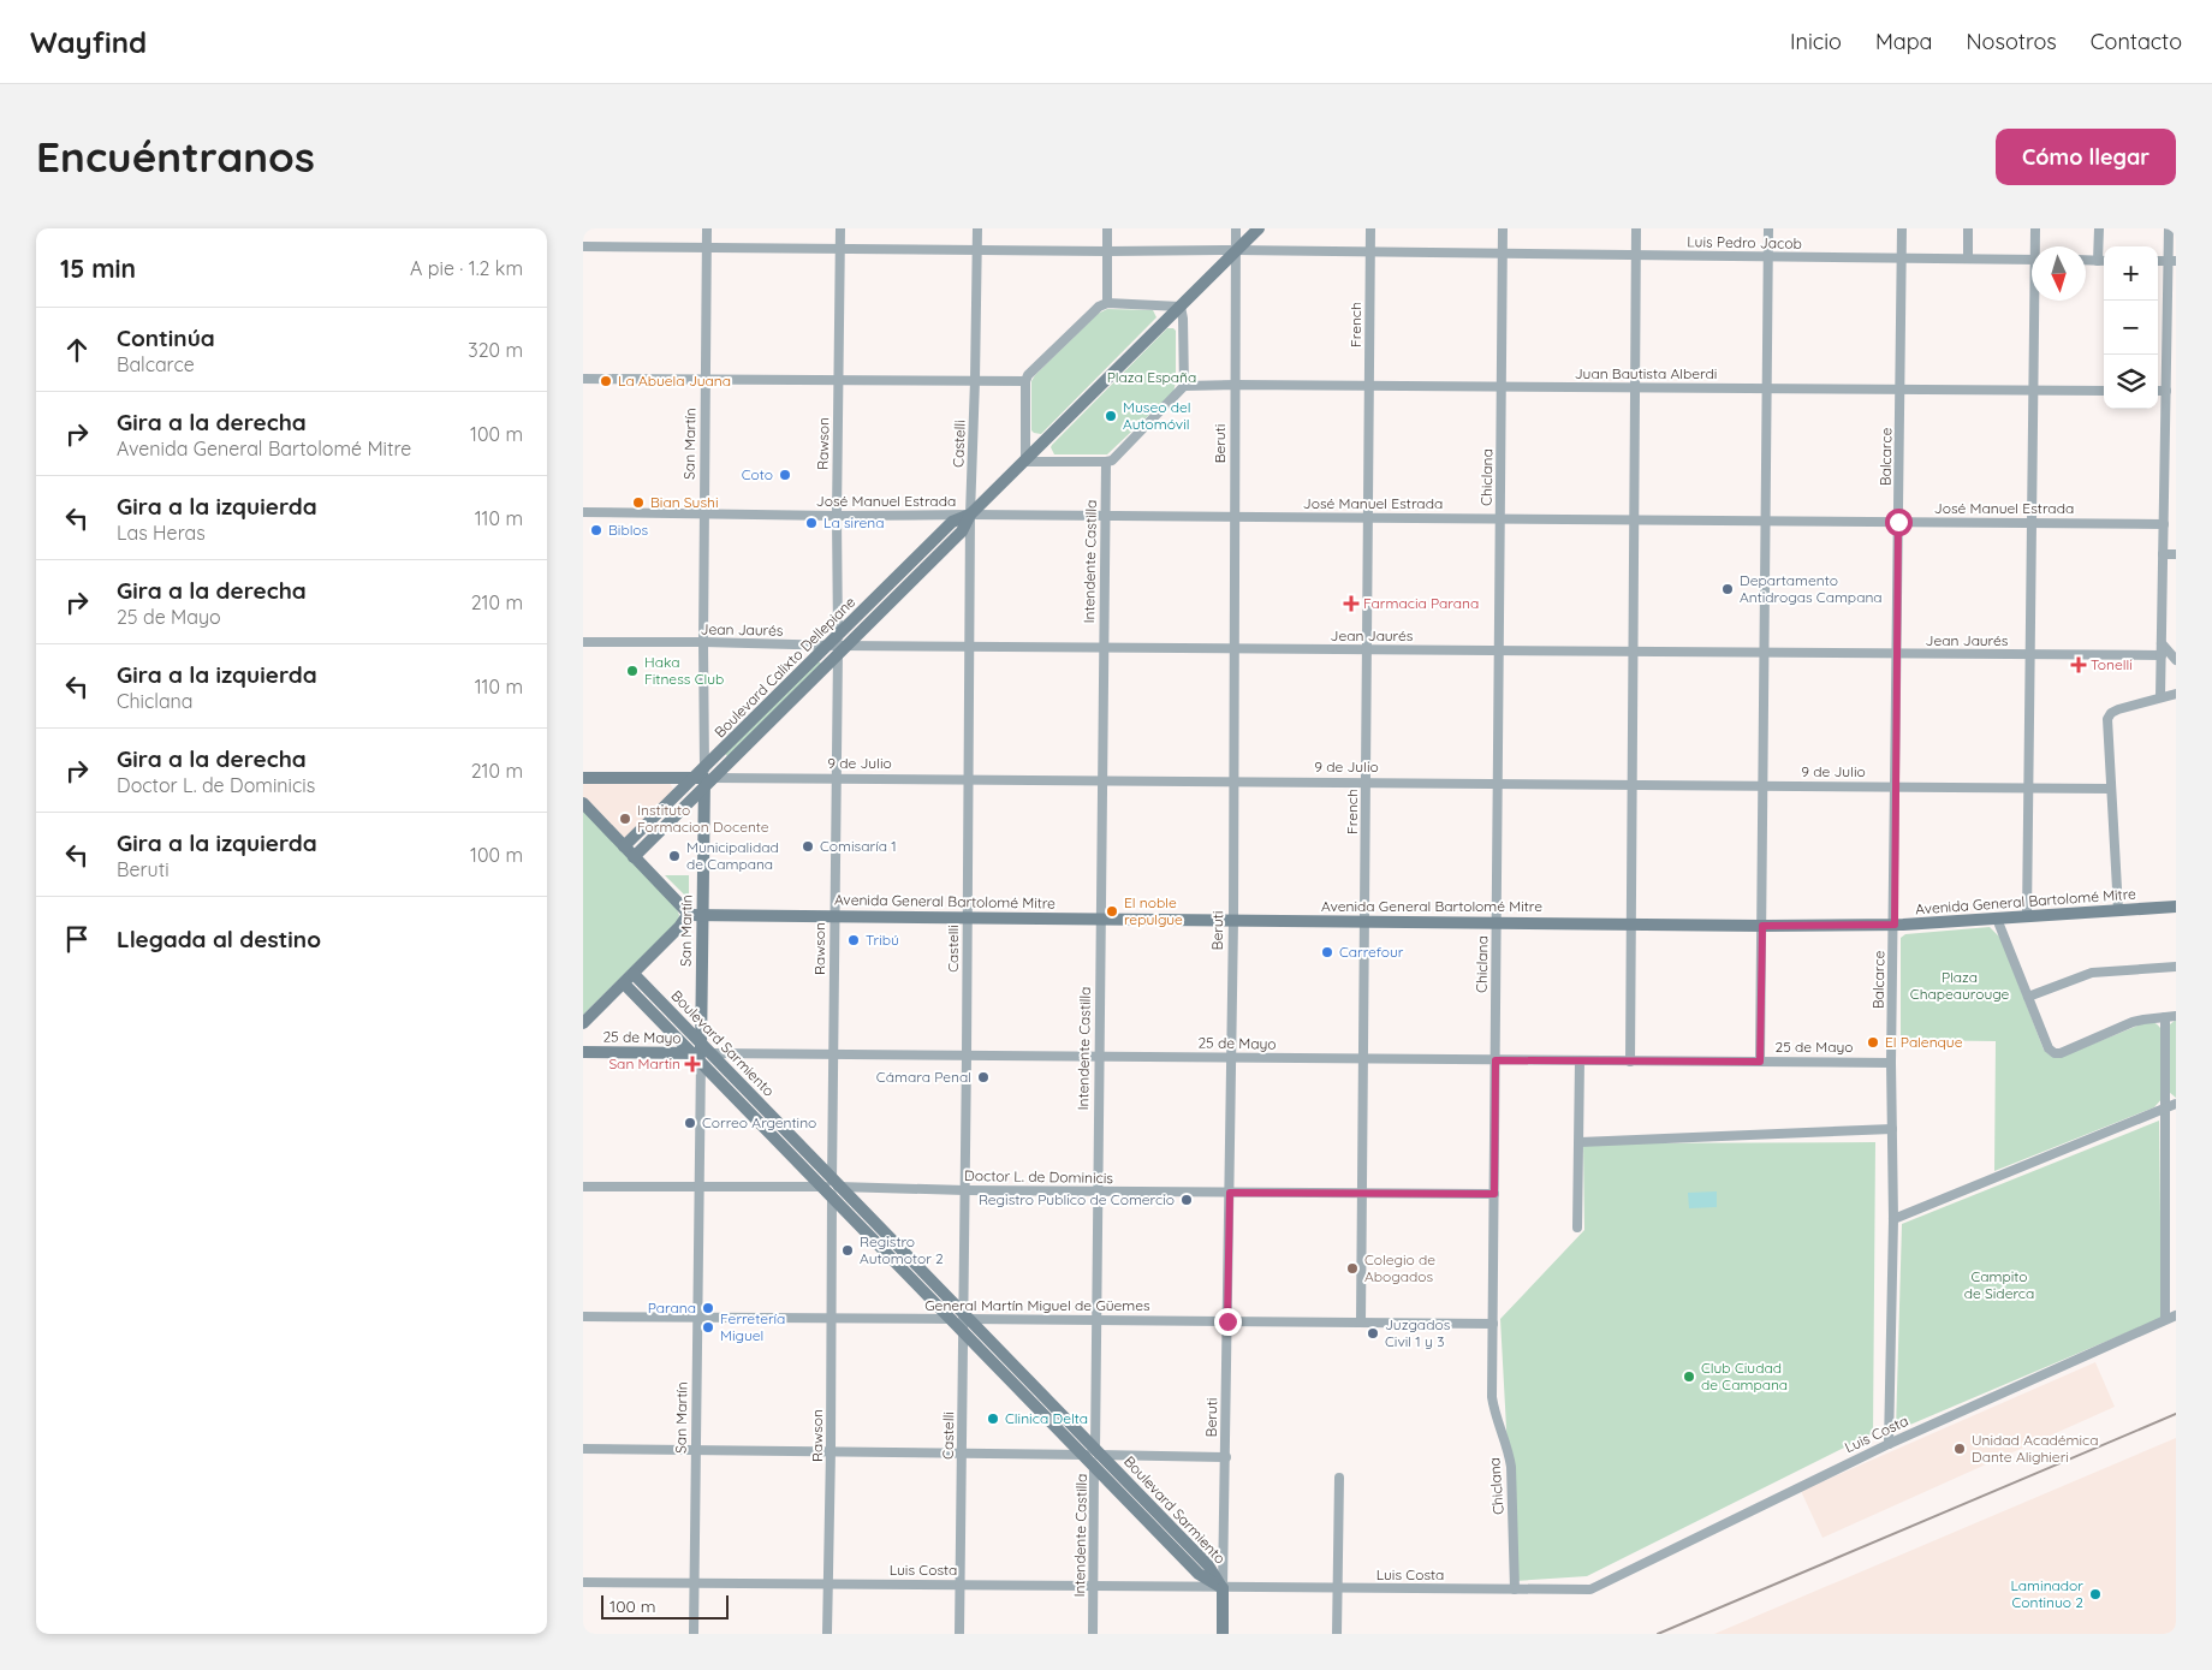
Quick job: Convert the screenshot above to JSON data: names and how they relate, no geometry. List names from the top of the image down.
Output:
{
  "streets": {
    "main road": [
      "San Martín",
      "Beruti",
      "Boulevard Calixto Dellepiane",
      "9 de Julio",
      "Avenida General Bartolomé Mitre",
      "25 de Mayo",
      "Boulevard Sarmiento"
    ],
    "street": [
      "Luis Pedro Jacob",
      "French",
      "Juan Bautista Alberdi",
      "Rawson",
      "Castelli",
      "Balcarce",
      "Chiclana",
      "José Manuel Estrada",
      "Intendente Castilla",
      "Jean Jaurés",
      "Doctor L. de Dominicis",
      "General Martín Miguel de Güemes",
      "Luis Costa"
    ]
  },
  "crossings": [
    ["Luis Pedro Jacob", "French"],
    ["Luis Pedro Jacob", "San Martín"],
    ["Luis Pedro Jacob", "Rawson"],
    ["Luis Pedro Jacob", "Castelli"],
    ["Luis Pedro Jacob", "Beruti"],
    ["Luis Pedro Jacob", "Balcarce"],
    ["Luis Pedro Jacob", "Chiclana"],
    ["Luis Pedro Jacob", "Boulevard Calixto Dellepiane"],
    ["French", "Juan Bautista Alberdi"],
    ["French", "José Manuel Estrada"],
    ["French", "Jean Jaurés"],
    ["French", "9 de Julio"],
    ["French", "Avenida General Bartolomé Mitre"],
    ["French", "25 de Mayo"],
    ["French", "Doctor L. de Dominicis"],
    ["French", "General Martín Miguel de Güemes"],
    ["Juan Bautista Alberdi", "Beruti"],
    ["Juan Bautista Alberdi", "Balcarce"],
    ["Juan Bautista Alberdi", "Chiclana"],
    ["San Martín", "José Manuel Estrada"],
    ["San Martín", "Jean Jaurés"],
    ["San Martín", "Boulevard Calixto Dellepiane"],
    ["San Martín", "9 de Julio"],
    ["San Martín", "Avenida General Bartolomé Mitre"],
    ["San Martín", "25 de Mayo"],
    ["San Martín", "Boulevard Sarmiento"],
    ["San Martín", "Doctor L. de Dominicis"],
    ["San Martín", "General Martín Miguel de Güemes"],
    ["San Martín", "Luis Costa"],
    ["Rawson", "José Manuel Estrada"],
    ["Rawson", "Jean Jaurés"],
    ["Rawson", "Boulevard Calixto Dellepiane"],
    ["Rawson", "9 de Julio"],
    ["Rawson", "Avenida General Bartolomé Mitre"],
    ["Rawson", "25 de Mayo"],
    ["Rawson", "Boulevard Sarmiento"],
    ["Rawson", "Doctor L. de Dominicis"],
    ["Rawson", "General Martín Miguel de Güemes"],
    ["Rawson", "Luis Costa"],
    ["Castelli", "José Manuel Estrada"],
    ["Castelli", "Jean Jaurés"],
    ["Castelli", "Boulevard Calixto Dellepiane"],
    ["Castelli", "9 de Julio"],
    ["Castelli", "Avenida General Bartolomé Mitre"],
    ["Castelli", "25 de Mayo"],
    ["Castelli", "Boulevard Sarmiento"],
    ["Castelli", "Doctor L. de Dominicis"],
    ["Castelli", "General Martín Miguel de Güemes"],
    ["Castelli", "Luis Costa"],
    ["Beruti", "José Manuel Estrada"],
    ["Beruti", "Jean Jaurés"],
    ["Beruti", "Boulevard Calixto Dellepiane"],
    ["Beruti", "9 de Julio"],
    ["Beruti", "Avenida General Bartolomé Mitre"],
    ["Beruti", "25 de Mayo"],
    ["Beruti", "Boulevard Sarmiento"],
    ["Beruti", "Doctor L. de Dominicis"],
    ["Beruti", "General Martín Miguel de Güemes"],
    ["Beruti", "Luis Costa"],
    ["Balcarce", "José Manuel Estrada"],
    ["Balcarce", "Jean Jaurés"],
    ["Balcarce", "9 de Julio"],
    ["Balcarce", "Avenida General Bartolomé Mitre"],
    ["Balcarce", "25 de Mayo"],
    ["Balcarce", "Luis Costa"],
    ["Chiclana", "José Manuel Estrada"],
    ["Chiclana", "Jean Jaurés"],
    ["Chiclana", "9 de Julio"],
    ["Chiclana", "Avenida General Bartolomé Mitre"],
    ["Chiclana", "25 de Mayo"],
    ["Chiclana", "Doctor L. de Dominicis"],
    ["Chiclana", "General Martín Miguel de Güemes"],
    ["Chiclana", "Luis Costa"],
    ["José Manuel Estrada", "Intendente Castilla"],
    ["José Manuel Estrada", "Boulevard Calixto Dellepiane"],
    ["Intendente Castilla", "Jean Jaurés"],
    ["Intendente Castilla", "9 de Julio"],
    ["Intendente Castilla", "Avenida General Bartolomé Mitre"],
    ["Intendente Castilla", "25 de Mayo"],
    ["Intendente Castilla", "Boulevard Sarmiento"],
    ["Intendente Castilla", "Doctor L. de Dominicis"],
    ["Intendente Castilla", "General Martín Miguel de Güemes"],
    ["Intendente Castilla", "Luis Costa"],
    ["Jean Jaurés", "Boulevard Calixto Dellepiane"],
    ["Boulevard Calixto Dellepiane", "9 de Julio"],
    ["25 de Mayo", "Boulevard Sarmiento"],
    ["Boulevard Sarmiento", "Doctor L. de Dominicis"],
    ["Boulevard Sarmiento", "General Martín Miguel de Güemes"],
    ["Boulevard Sarmiento", "Luis Costa"]
  ],
  "parks": ["Plaza España", "Plaza Chapeaurouge", "Campito de Siderca"],
  "places": {
    "other": [
      "La Abuela Juana",
      "Museo del Automóvil",
      "Coto",
      "Bian Sushi",
      "La sirena",
      "Biblos",
      "Departamento Antidrogas Campana",
      "Haka Fitness Club",
      "Instituto Formacion Docente",
      "Comisaría 1",
      "Municipalidad de Campana",
      "El noble repulgue",
      "Tribú",
      "Carrefour",
      "El Palenque",
      "Cámara Penal",
      "Correo Argentino",
      "Registro Publico de Comercio",
      "Registro Automotor 2",
      "Colegio de Abogados",
      "Parana",
      "Ferretería Miguel",
      "Juzgados Civil 1 y 3",
      "Club Ciudad de Campana",
      "Clinica Delta",
      "Unidad Académica Dante Alighieri",
      "Laminador Continuo 2"
    ],
    "health": ["Farmacia Parana", "Tonelli", "San Martin"]
  },
  "scale_bar": "100 m",
  "north": "bottom",
  "page": {
    "header": "Wayfind",
    "nav": [
      "Inicio",
      "Mapa",
      "Nosotros",
      "Contacto"
    ],
    "buttons": "Cómo llegar",
    "title": "Encuéntranos",
    "heading": ["15 min", "A pie · 1.2 km"],
    "map_buttons": ["+", "−"],
    "list": [
      ["Continúa", "Balcarce", "320 m"],
      ["Gira a la derecha", "Avenida General Bartolomé Mitre", "100 m"],
      ["Gira a la izquierda", "Las Heras", "110 m"],
      ["Gira a la derecha", "25 de Mayo", "210 m"],
      ["Gira a la izquierda", "Chiclana", "110 m"],
      ["Gira a la derecha", "Doctor L. de Dominicis", "210 m"],
      ["Gira a la izquierda", "Beruti", "100 m"],
      "Llegada al destino"
    ],
    "scale": "100 m"
  }
}
